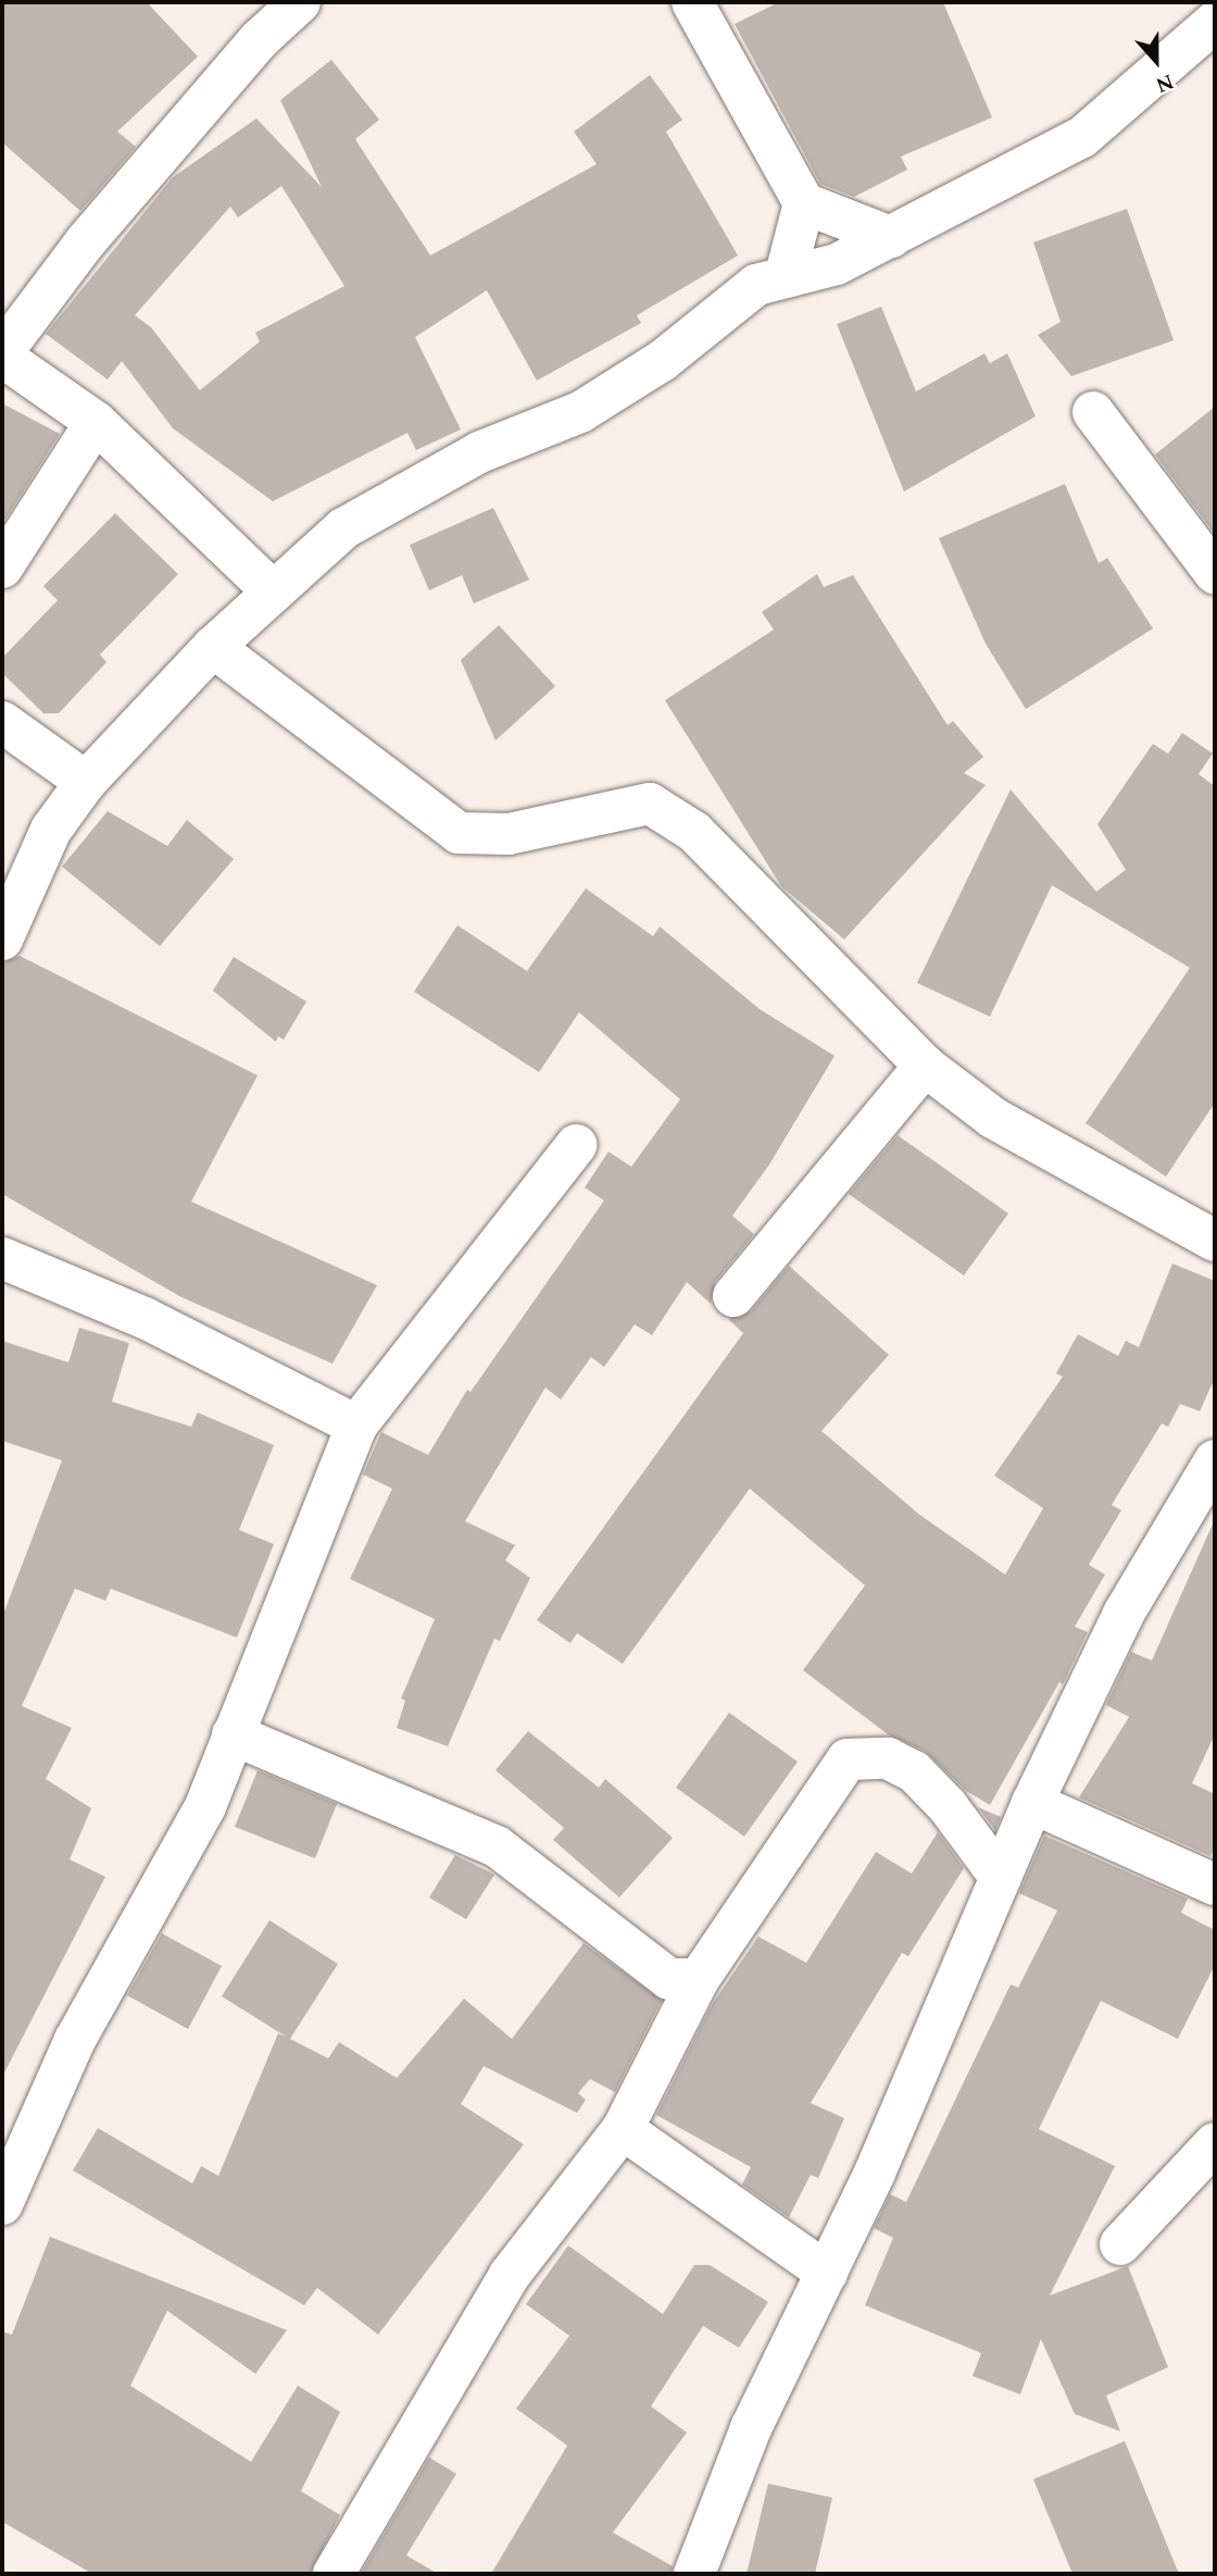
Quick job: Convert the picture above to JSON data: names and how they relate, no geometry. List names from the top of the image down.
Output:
{
  "north": "bottom"
}
